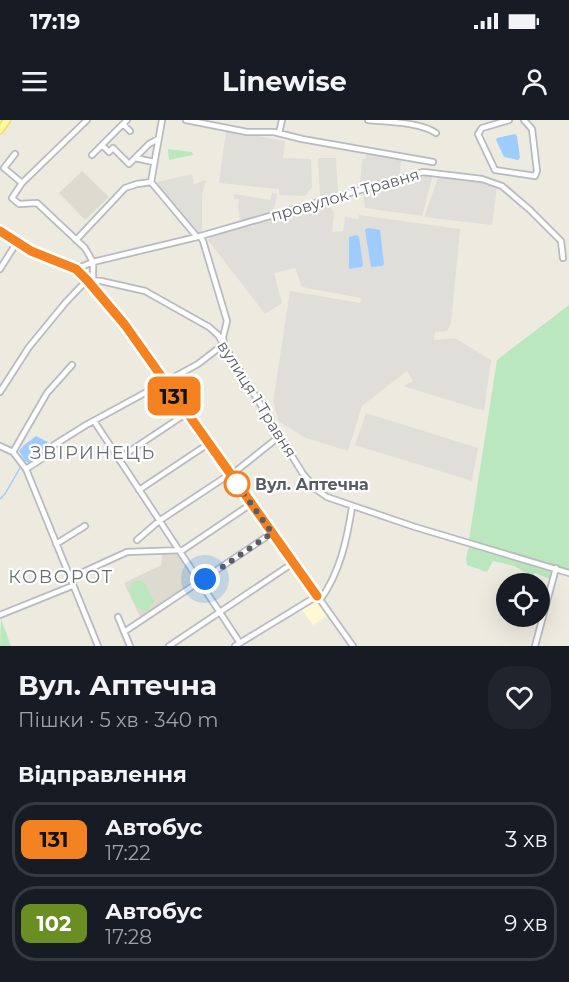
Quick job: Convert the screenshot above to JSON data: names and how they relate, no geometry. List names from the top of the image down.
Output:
{
  "streets": {
    "street": ["провулок 1 Травня", "вулиця 1 Травня"]
  },
  "districts": ["ЗВІРИНЕЦЬ", "КОВОРОТ"],
  "places": ["Вул. Аптечна"],
  "lines": ["bus line 131"],
  "page": {
    "status": "17:19",
    "header": "Linewise",
    "on_map": "131",
    "heading": [
      ["Вул. Аптечна", "Пішки · 5 хв · 340 m"],
      "Відправлення"
    ],
    "list": [
      {
        "mark": "131",
        "name": "Автобус",
        "note": "17:22",
        "value": "3 хв"
      },
      {
        "mark": "102",
        "name": "Автобус",
        "note": "17:28",
        "value": "9 хв"
      }
    ]
  }
}
